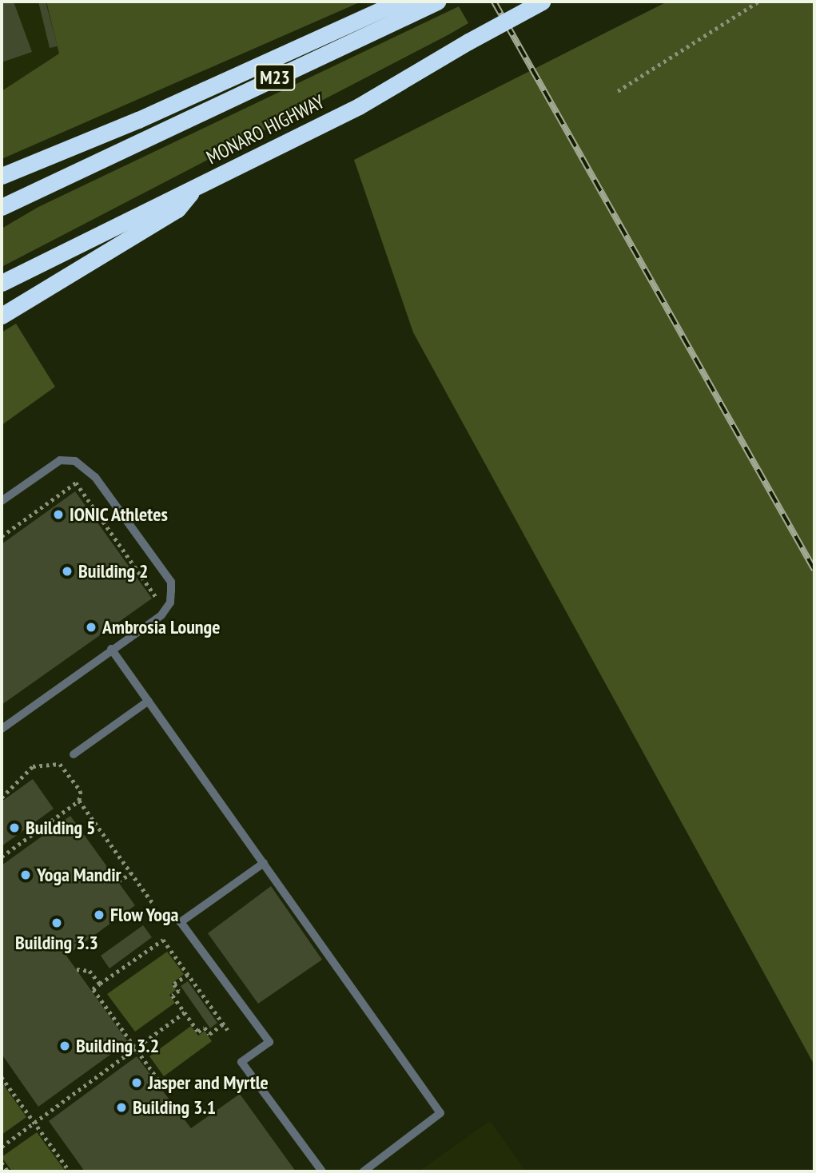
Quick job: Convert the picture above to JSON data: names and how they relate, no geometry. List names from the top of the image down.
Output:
{
  "streets": {
    "highway": ["M23", "MONARO HIGHWAY"]
  },
  "places": [
    "IONIC Athletes",
    "Building 2",
    "Ambrosia Lounge",
    "Building 5",
    "Yoga Mandir",
    "Flow Yoga",
    "Building 3.3",
    "Building 3.2",
    "Jasper and Myrtle",
    "Building 3.1"
  ]
}
